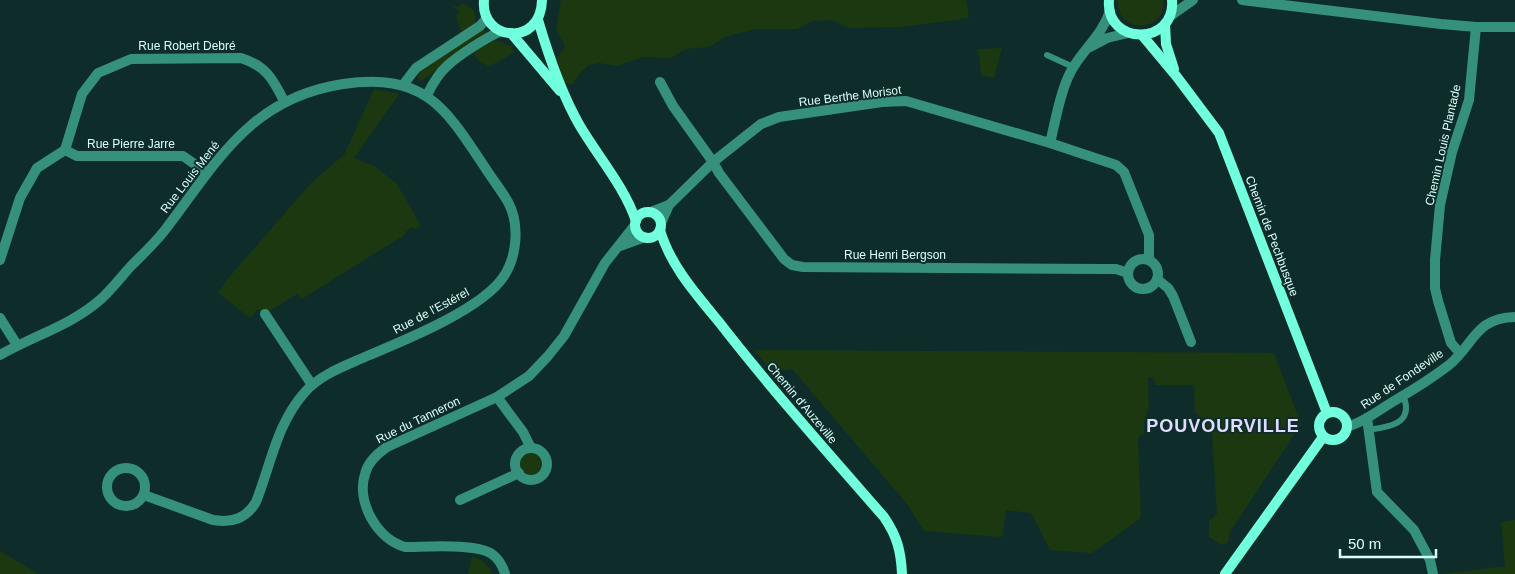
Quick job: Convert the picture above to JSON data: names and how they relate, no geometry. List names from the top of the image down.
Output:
{
  "streets": {
    "street": [
      "Rue Robert Debré",
      "Rue Berthe Morisot",
      "Rue Pierre Jarre",
      "Chemin Louis Plantade",
      "Rue Louis Mené",
      "Chemin de Pechbusque",
      "Rue Henri Bergson",
      "Rue de l'Estérel",
      "Rue de Fondeville",
      "Chemin d'Auzeville",
      "Rue du Tanneron"
    ]
  },
  "crossings": [
    ["Rue Robert Debré", "Rue Pierre Jarre"],
    ["Rue Robert Debré", "Rue Louis Mené"],
    ["Rue Berthe Morisot", "Rue Henri Bergson"],
    ["Rue Berthe Morisot", "Chemin d'Auzeville"],
    ["Rue Berthe Morisot", "Rue du Tanneron"],
    ["Rue Pierre Jarre", "Rue Louis Mené"],
    ["Chemin Louis Plantade", "Rue de Fondeville"],
    ["Rue Louis Mené", "Rue de l'Estérel"],
    ["Chemin de Pechbusque", "Rue de Fondeville"],
    ["Chemin d'Auzeville", "Rue du Tanneron"]
  ],
  "districts": ["POUVOURVILLE"],
  "scale_bar": "50 m"
}
